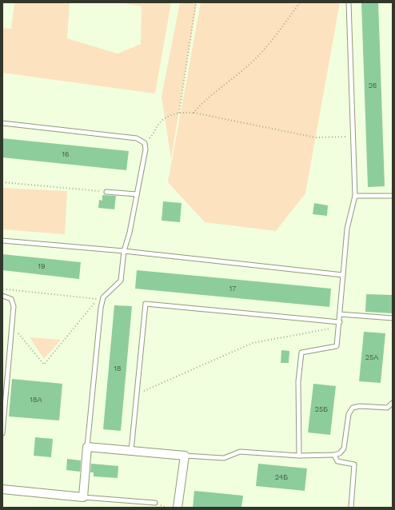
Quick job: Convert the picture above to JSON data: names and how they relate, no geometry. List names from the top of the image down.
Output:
{
  "house_numbers": [
    "26",
    "16",
    "19",
    "17",
    "25А",
    "18",
    "18А",
    "25Б",
    "24Б"
  ]
}
